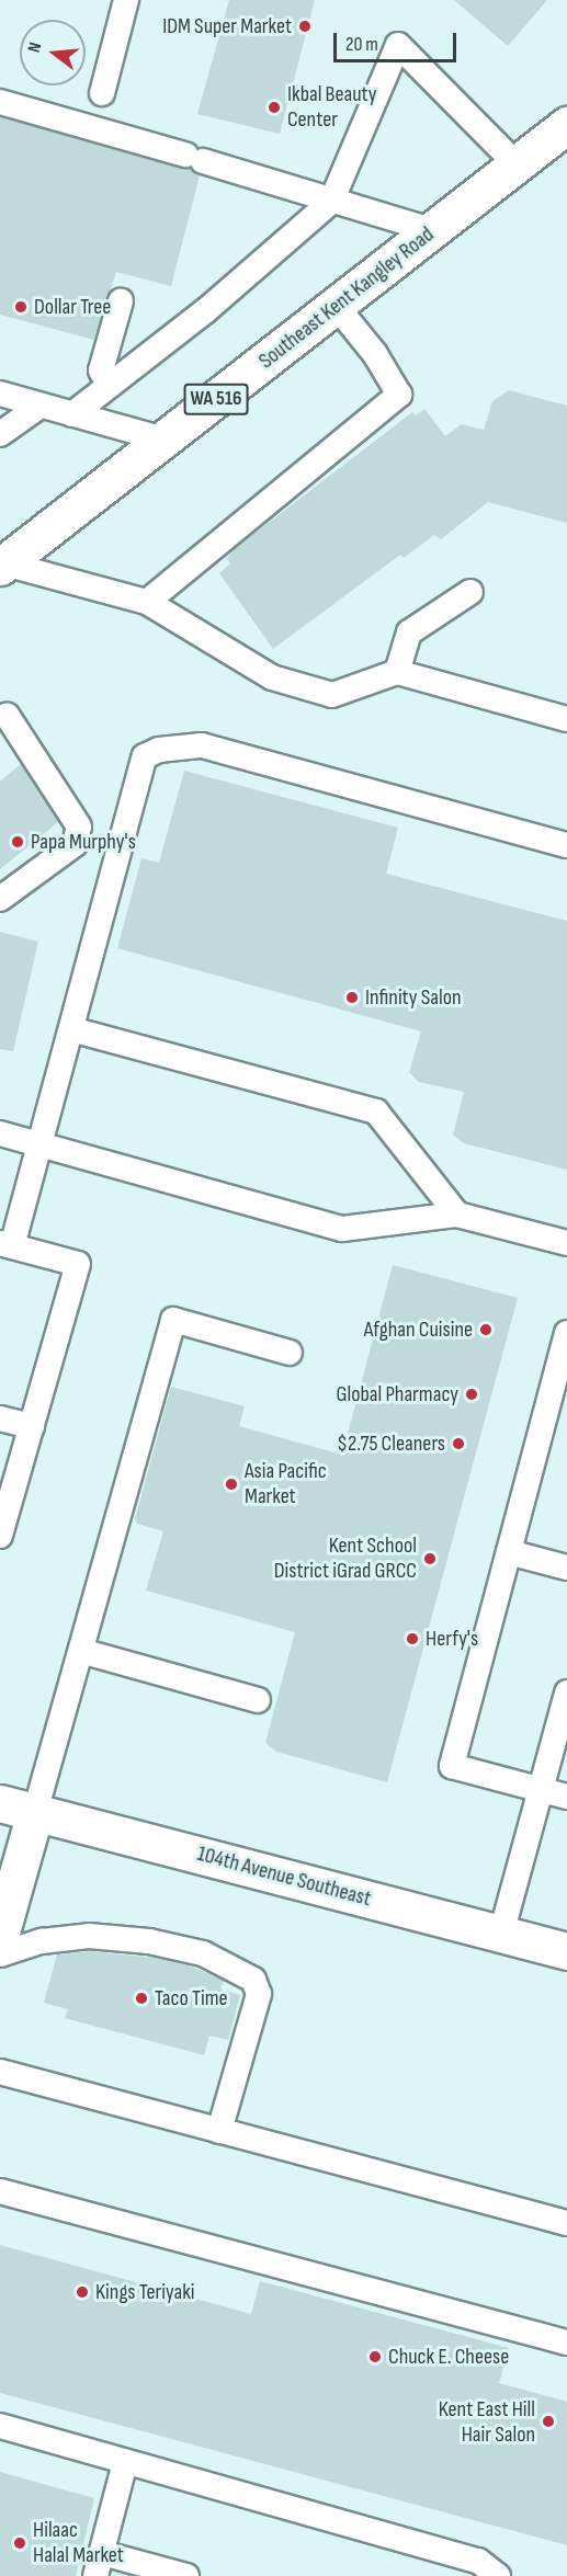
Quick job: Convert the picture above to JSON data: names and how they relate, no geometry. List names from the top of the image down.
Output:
{
  "streets": {
    "street": ["Southeast Kent Kangley Road", "WA 516", "104th Avenue Southeast"]
  },
  "places": [
    "IDM Super Market",
    "Ikbal Beauty Center",
    "Dollar Tree",
    "Papa Murphy's",
    "Infinity Salon",
    "Afghan Cuisine",
    "Global Pharmacy",
    "$2.75 Cleaners",
    "Asia Pacific Market",
    "Kent School District iGrad GRCC",
    "Herfy's",
    "Taco Time",
    "Kings Teriyaki",
    "Chuck E. Cheese",
    "Kent East Hill Hair Salon",
    "Hilaac Halal Market"
  ],
  "scale_bar": "20 m",
  "north": "left"
}
